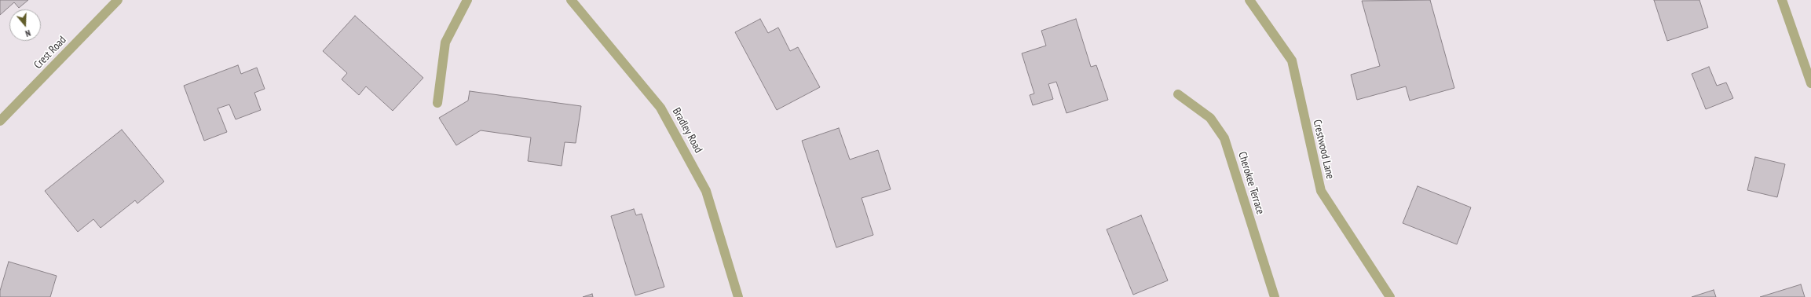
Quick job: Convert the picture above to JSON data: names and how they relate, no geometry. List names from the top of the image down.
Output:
{
  "streets": {
    "street": [
      "Crest Road",
      "Bradley Road",
      "Crestwood Lane",
      "Cherokee Terrace"
    ]
  },
  "north": "bottom"
}
